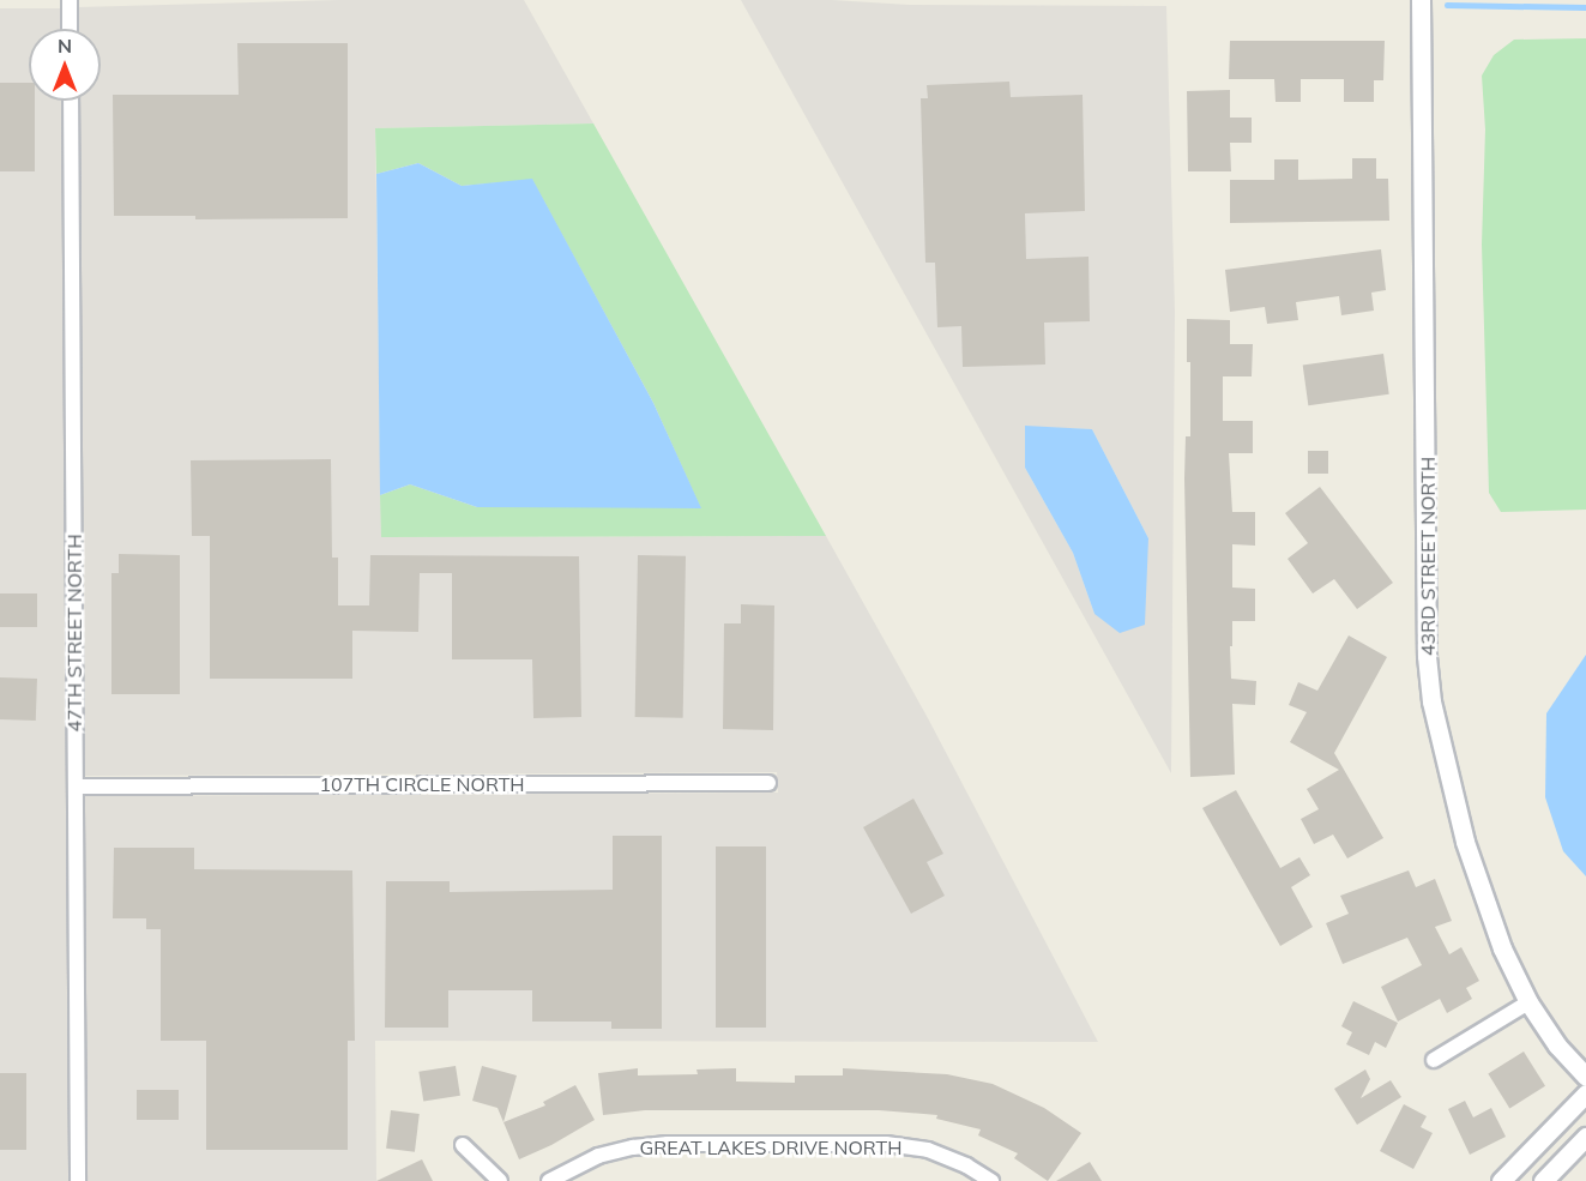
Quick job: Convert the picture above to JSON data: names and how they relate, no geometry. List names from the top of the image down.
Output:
{
  "streets": {
    "street": [
      "43RD STREET NORTH",
      "47TH STREET NORTH",
      "107TH CIRCLE NORTH",
      "GREAT LAKES DRIVE NORTH"
    ]
  },
  "crossings": [
    ["47TH STREET NORTH", "107TH CIRCLE NORTH"]
  ],
  "north": "top"
}
